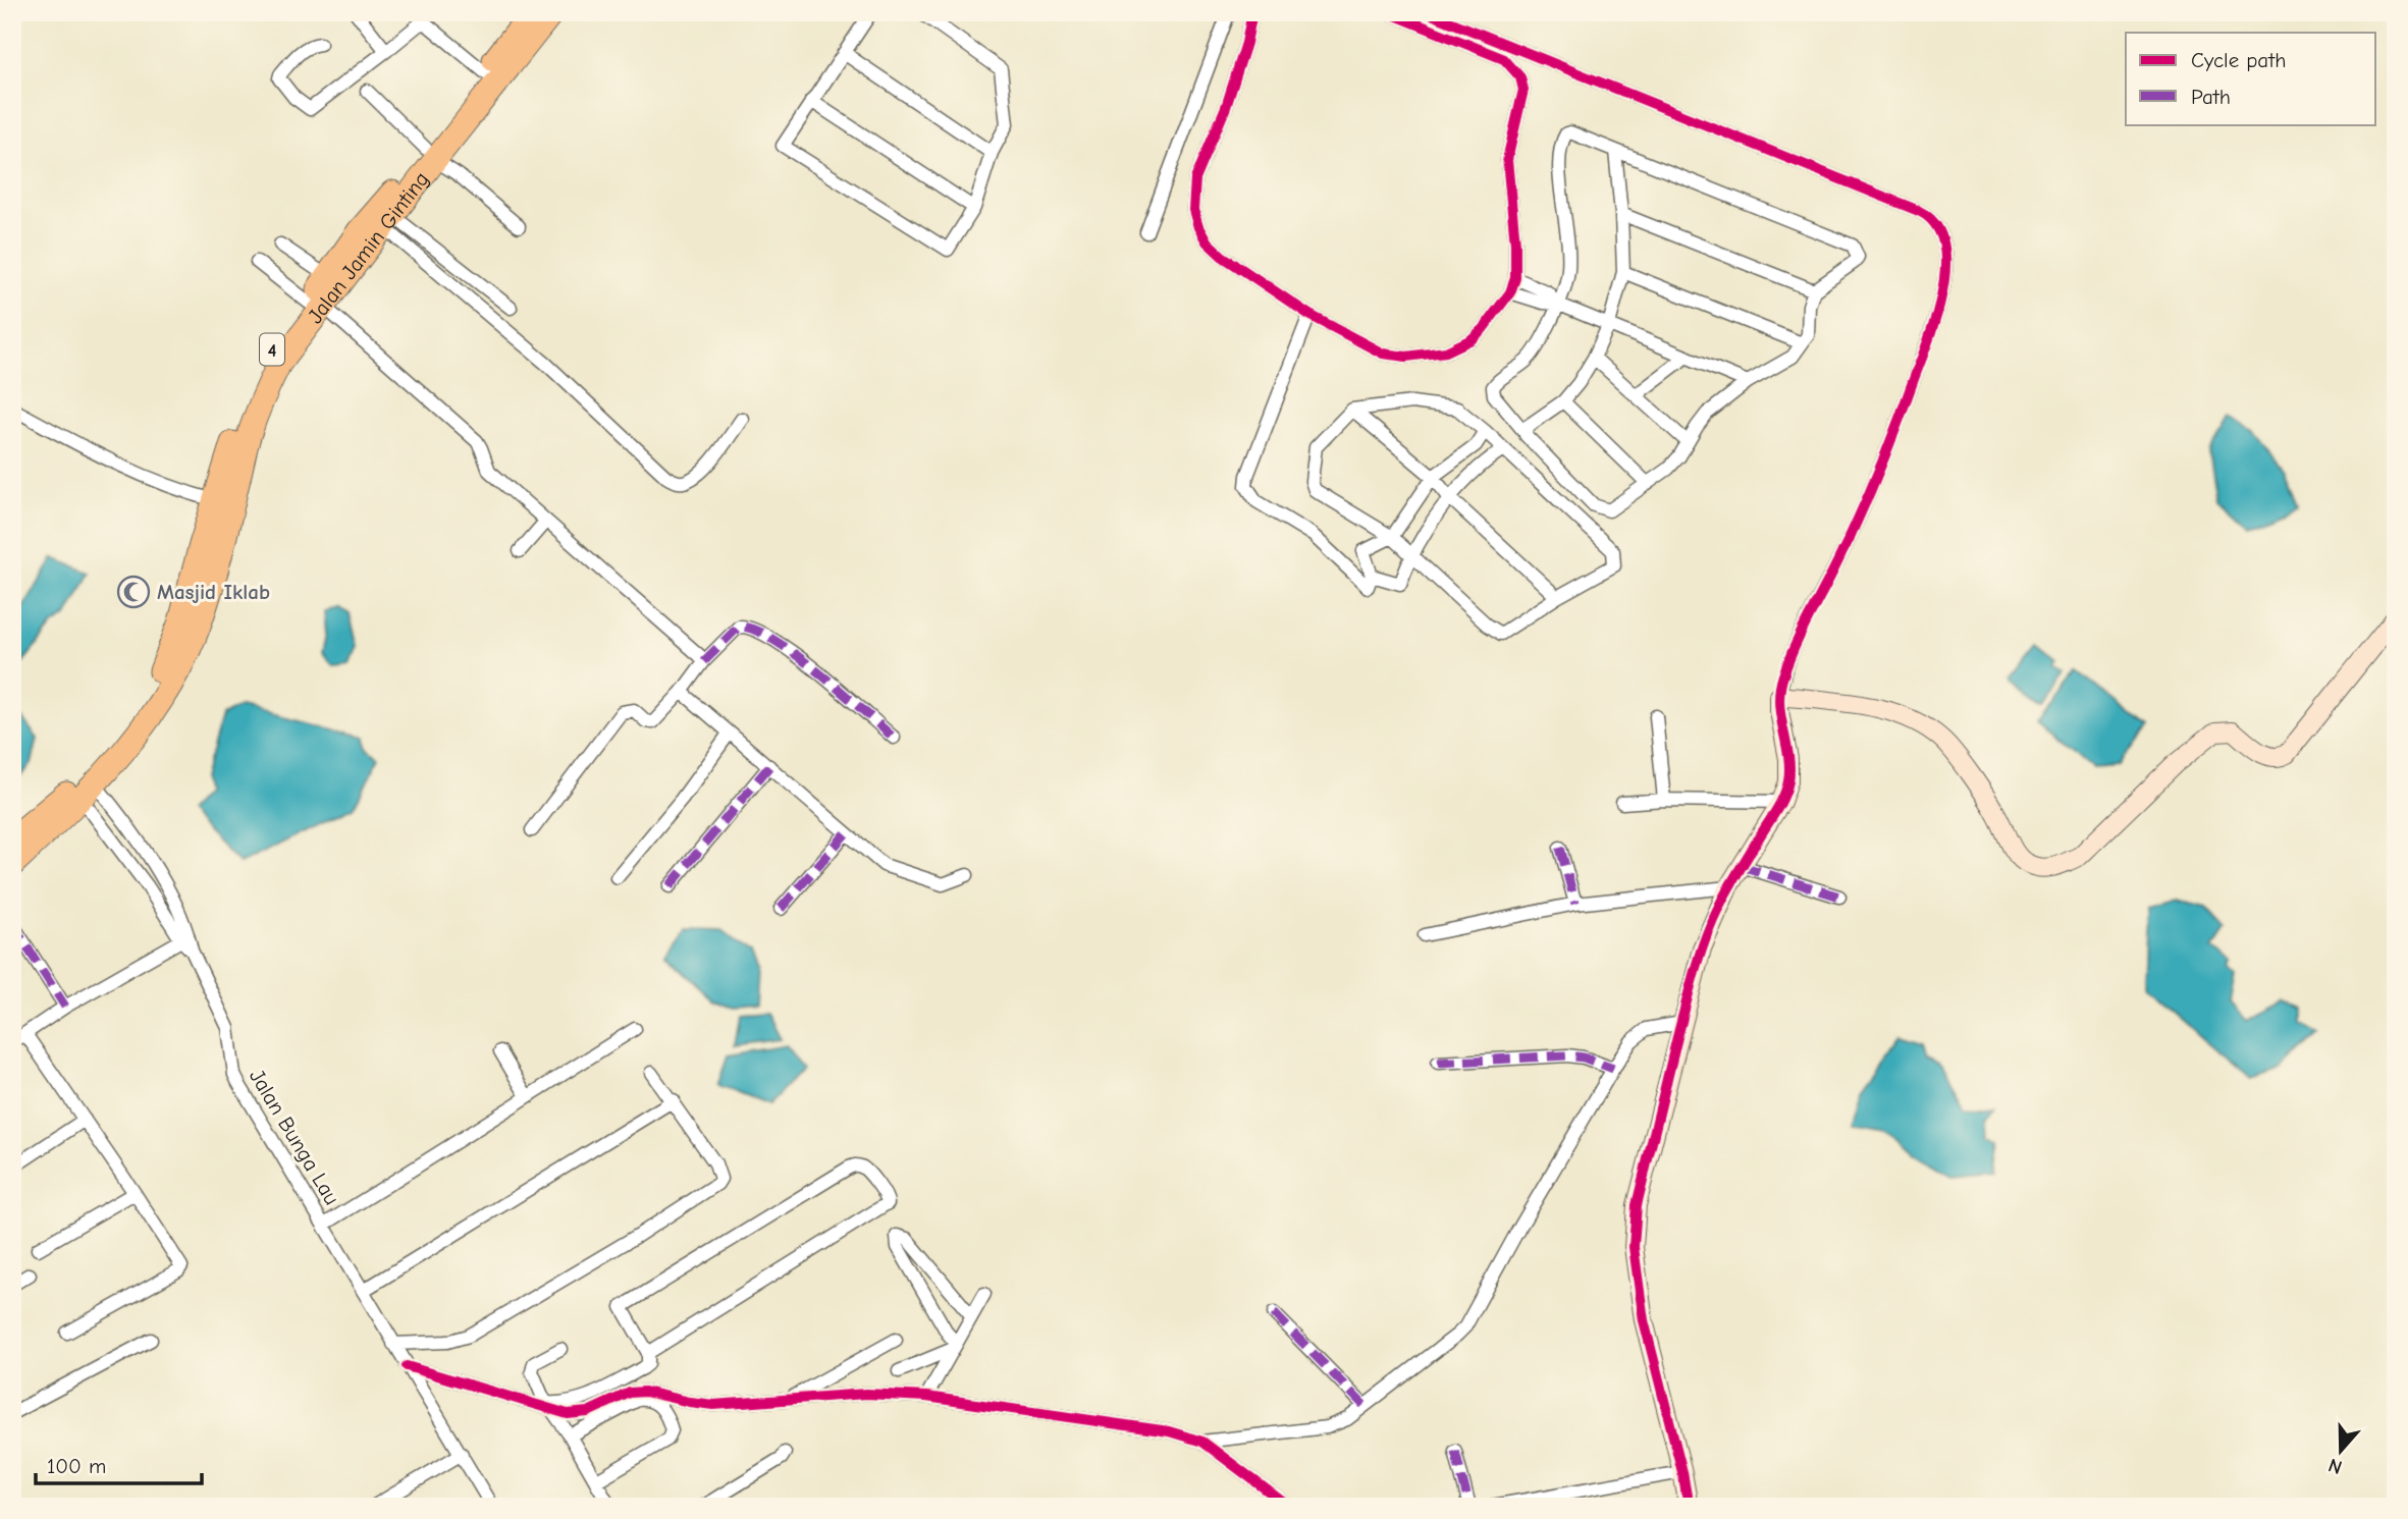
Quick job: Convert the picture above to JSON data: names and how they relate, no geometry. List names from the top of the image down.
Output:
{
  "streets": {
    "highway": ["Jalan Jamin Ginting", "4"],
    "street": ["Jalan Bunga Lau"]
  },
  "places": {
    "mosque": ["Masjid Iklab"]
  },
  "legend": ["Cycle path", "Path"],
  "scale_bar": "100 m",
  "north": "bottom"
}
